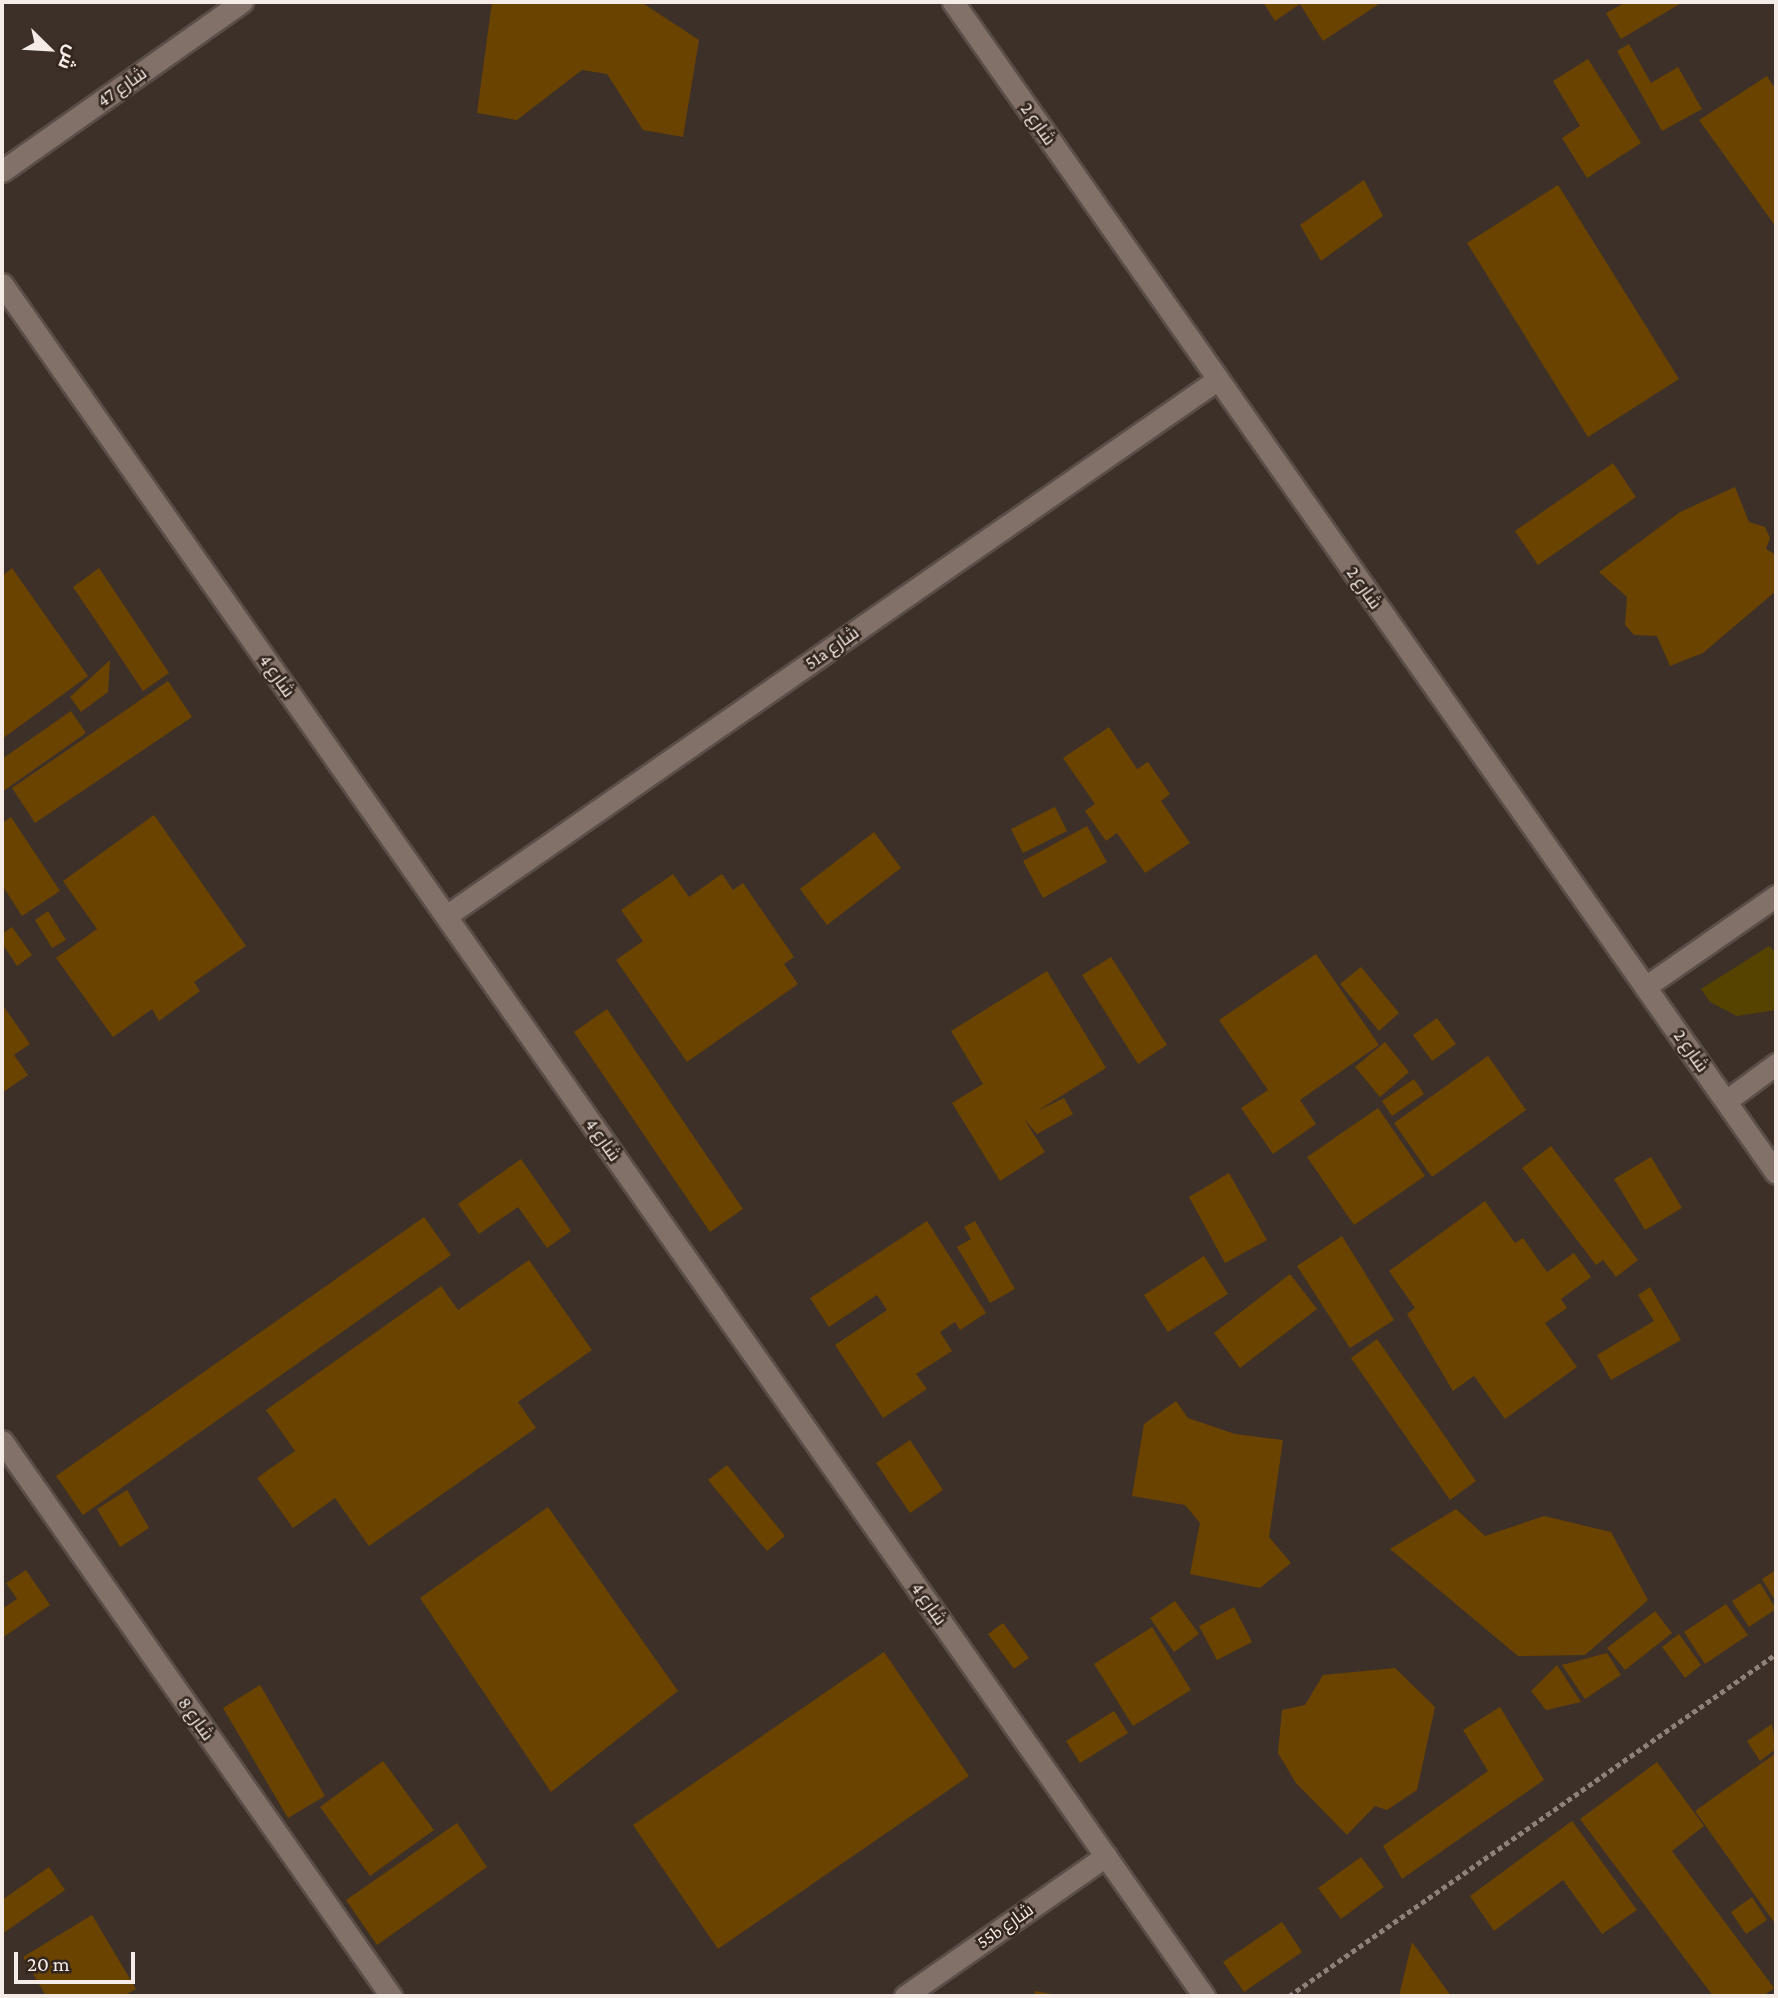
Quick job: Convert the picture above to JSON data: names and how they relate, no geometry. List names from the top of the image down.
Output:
{
  "streets": {
    "street": [
      "شارع 47",
      "شارع 2",
      "51a شارع",
      "شارع 4",
      "شارع 8",
      "55b شارع"
    ]
  },
  "crossings": [
    ["شارع 2", "51a شارع"],
    ["51a شارع", "شارع 4"],
    ["شارع 4", "55b شارع"]
  ],
  "scale_bar": "20 m",
  "north": "bottom right"
}
